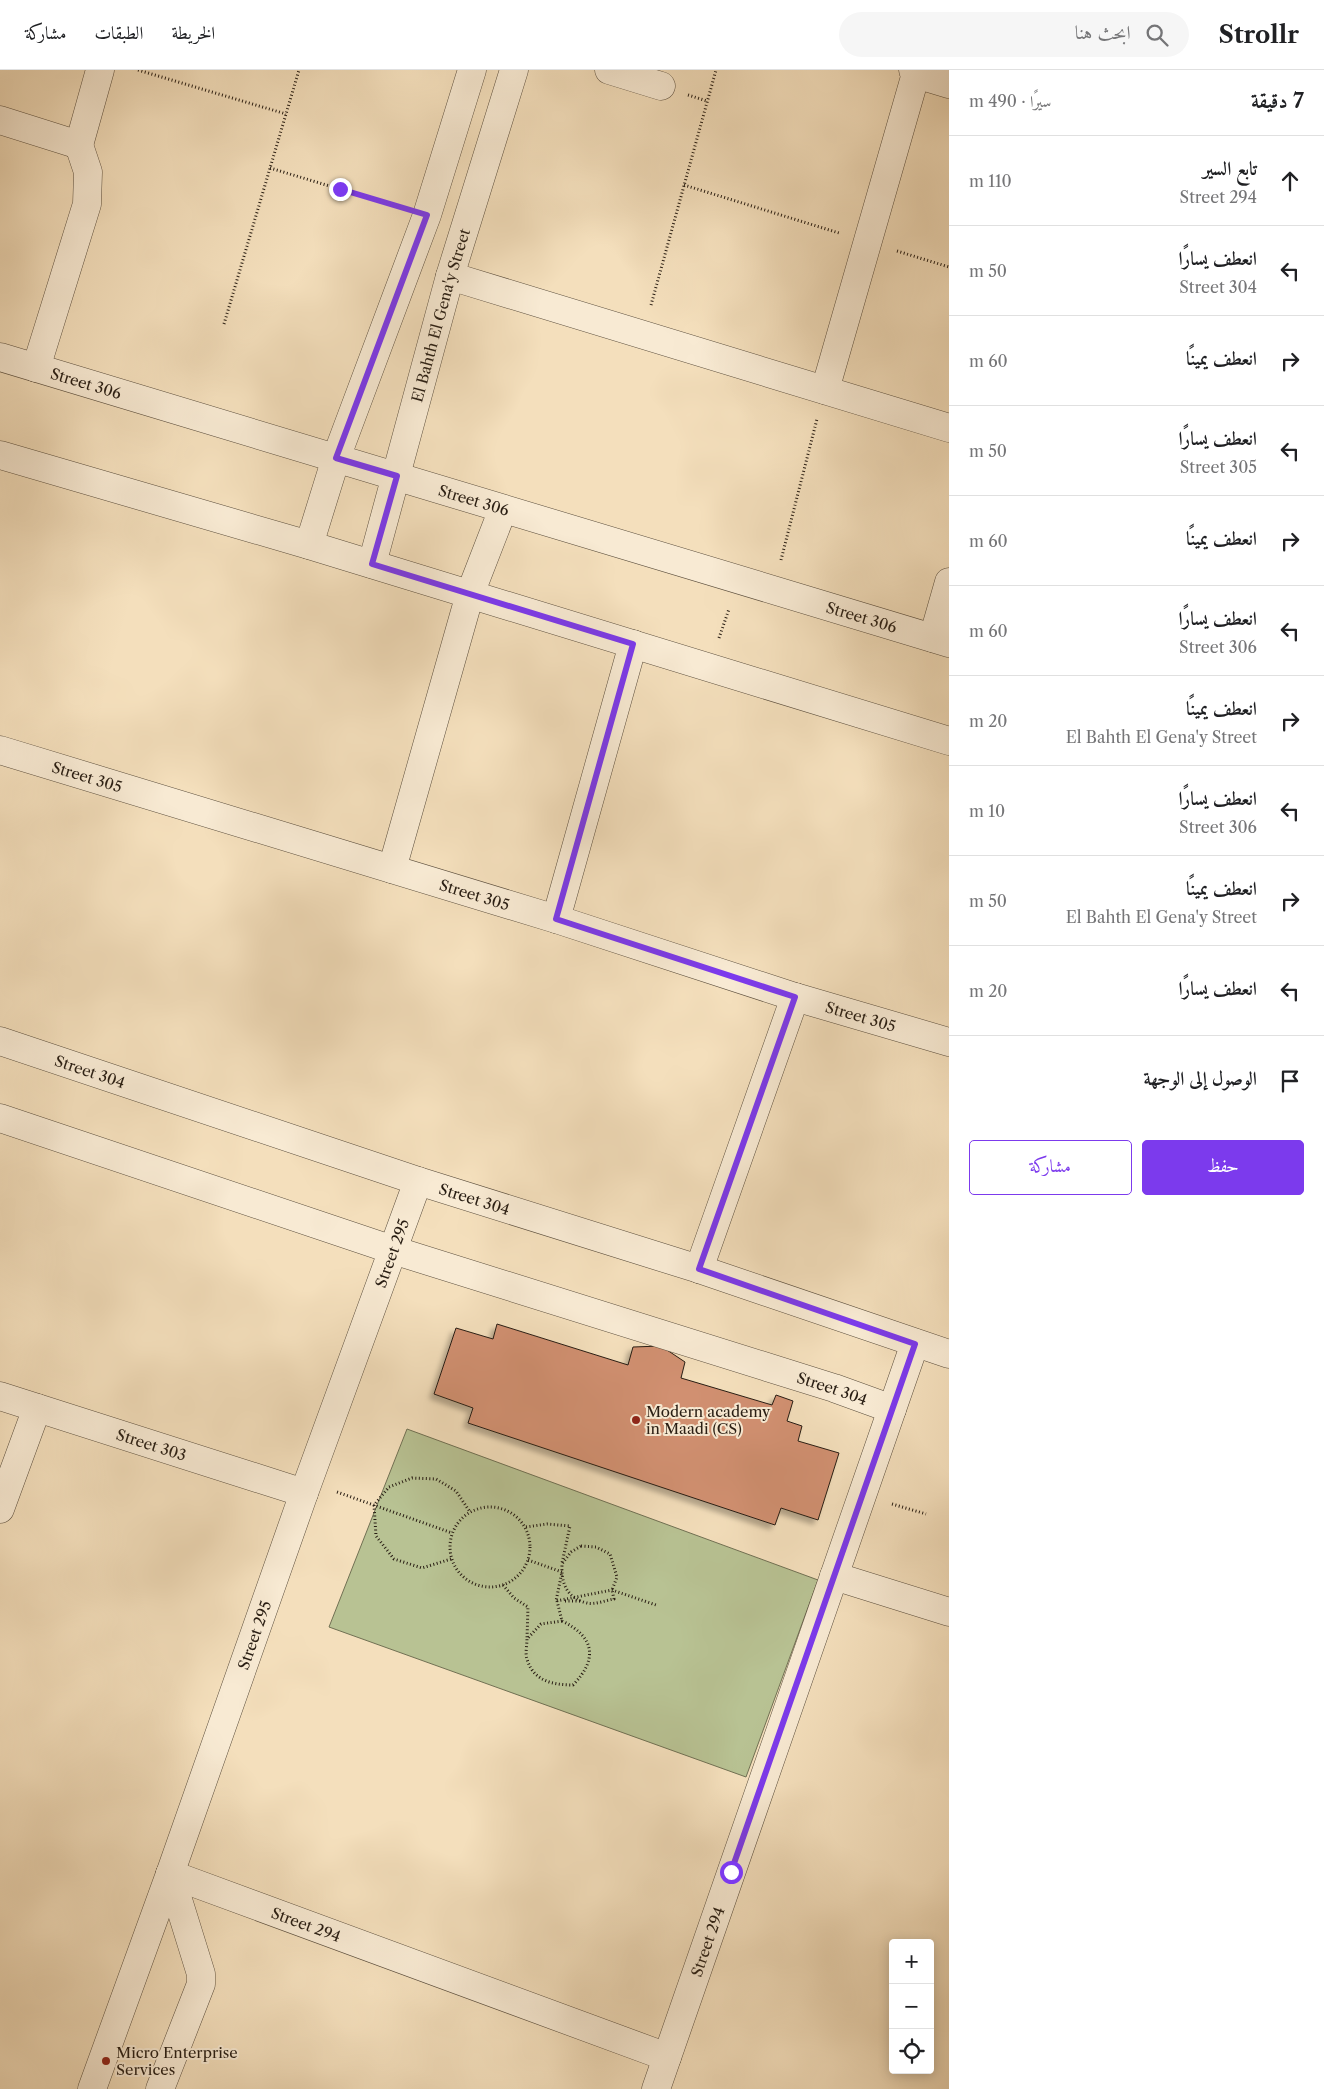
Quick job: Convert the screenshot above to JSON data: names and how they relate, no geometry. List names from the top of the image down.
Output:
{
  "streets": {
    "street": [
      "El Bahth El Gena'y Street",
      "Street 306",
      "Street 305",
      "Street 304",
      "Street 295",
      "Street 303",
      "Street 294"
    ]
  },
  "crossings": [
    ["El Bahth El Gena'y Street", "Street 306"],
    ["Street 304", "Street 295"],
    ["Street 304", "Street 294"],
    ["Street 295", "Street 303"],
    ["Street 295", "Street 294"]
  ],
  "places": ["Modern academy in Maadi (CS)", "Micro Enterprise Services"],
  "page": {
    "header": "Strollr",
    "search": "ابحث هنا",
    "nav": ["الخريطة", "الطبقات", "مشاركة"],
    "heading": ["7 دقيقة", "سيرًا · 490 m"],
    "list": [
      ["تابع السير", "Street 294", "110 m"],
      ["انعطف يسارًا", "Street 304", "50 m"],
      ["انعطف يمينًا", "60 m"],
      ["انعطف يسارًا", "Street 305", "50 m"],
      ["انعطف يمينًا", "60 m"],
      ["انعطف يسارًا", "Street 306", "60 m"],
      ["انعطف يمينًا", "El Bahth El Gena'y Street", "20 m"],
      ["انعطف يسارًا", "Street 306", "10 m"],
      ["انعطف يمينًا", "El Bahth El Gena'y Street", "50 m"],
      ["انعطف يسارًا", "20 m"],
      "الوصول إلى الوجهة"
    ],
    "buttons": ["حفظ", "مشاركة"],
    "map_buttons": ["+", "−"]
  }
}
